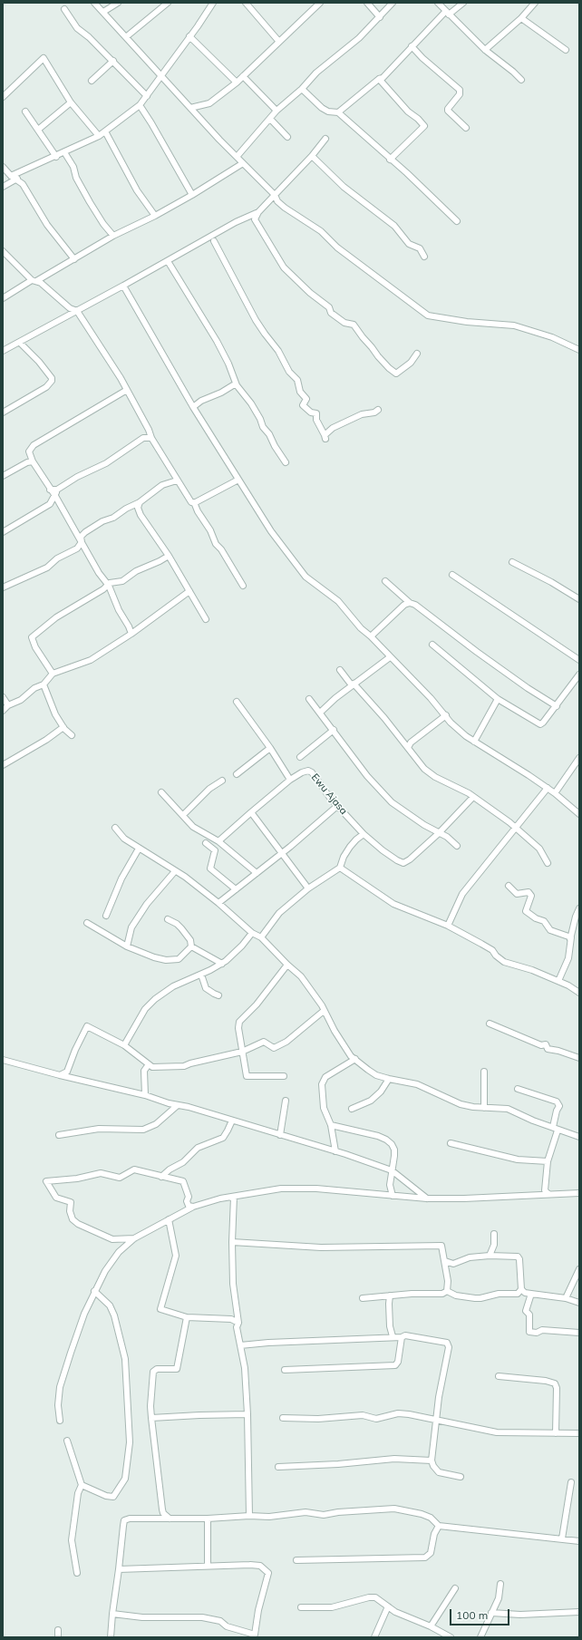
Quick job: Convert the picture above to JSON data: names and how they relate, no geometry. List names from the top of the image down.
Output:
{
  "streets": {
    "street": ["Ewu Ajasa"]
  },
  "scale_bar": "100 m"
}
